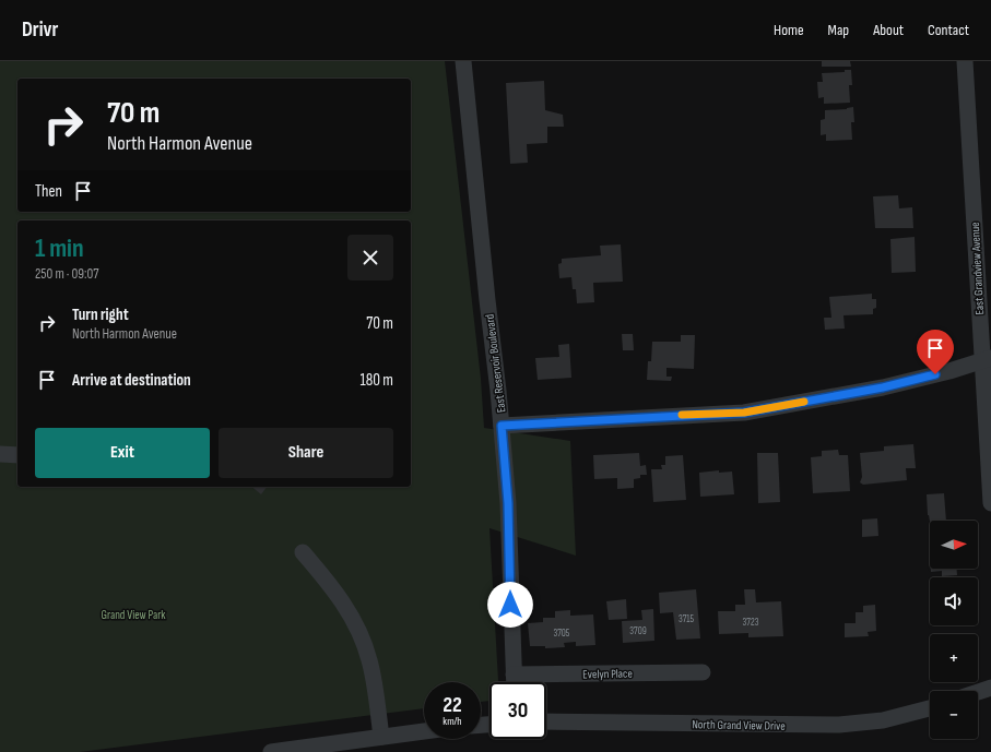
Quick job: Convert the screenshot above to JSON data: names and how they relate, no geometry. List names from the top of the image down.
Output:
{
  "streets": {
    "street": [
      "East Grandview Avenue",
      "East Reservoir Boulevard",
      "Evelyn Place",
      "North Grand View Drive"
    ]
  },
  "crossings": [
    ["East Reservoir Boulevard", "Evelyn Place"]
  ],
  "parks": ["Grand View Park"],
  "house_numbers": [
    "3715",
    "3723",
    "3709",
    "3705"
  ],
  "north": "right",
  "page": {
    "header": "Drivr",
    "nav": [
      "Home",
      "Map",
      "About",
      "Contact"
    ],
    "turn": ["70 m", "North Harmon Avenue"],
    "then": "Then",
    "heading": ["1 min", "250 m · 09:07"],
    "list": [
      {
        "name": "Turn right",
        "note": "North Harmon Avenue",
        "value": "70 m"
      },
      {
        "name": "Arrive at destination",
        "value": "180 m"
      }
    ],
    "buttons": ["Exit", "Share"],
    "map_buttons": ["+", "−"],
    "speed": "22 km/h",
    "limit": "30"
  }
}
